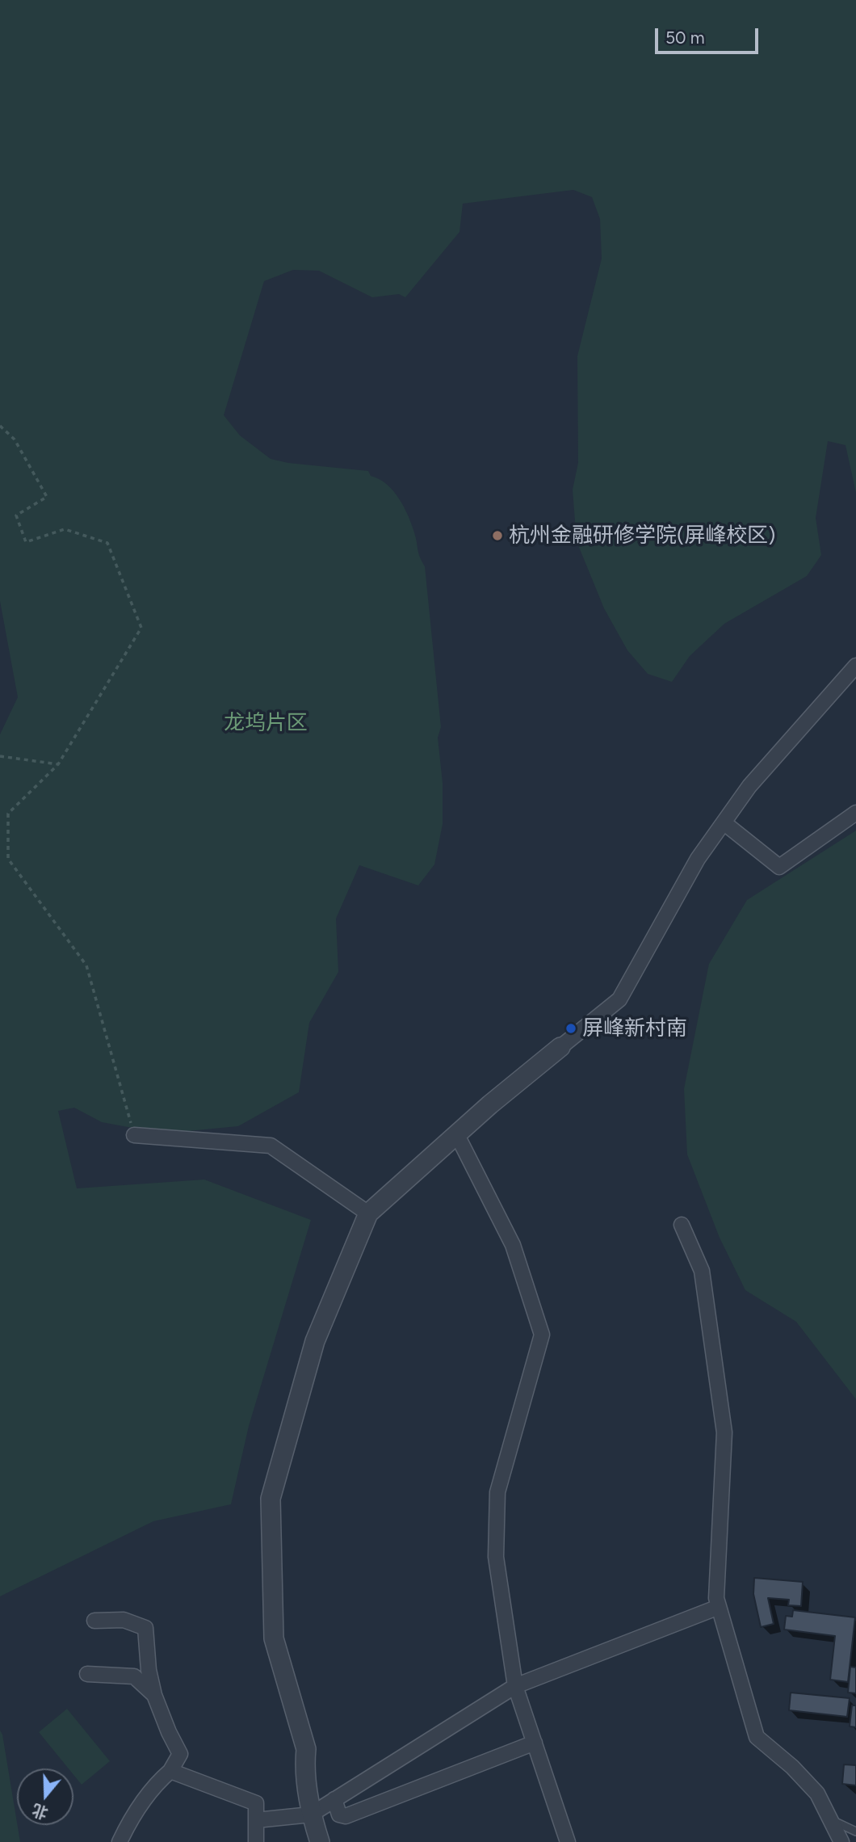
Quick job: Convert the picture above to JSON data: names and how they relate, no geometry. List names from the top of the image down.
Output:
{
  "parks": ["龙坞片区"],
  "places": ["杭州金融研修学院(屏峰校区)", "屏峰新村南"],
  "scale_bar": "50 m",
  "north": "bottom"
}
